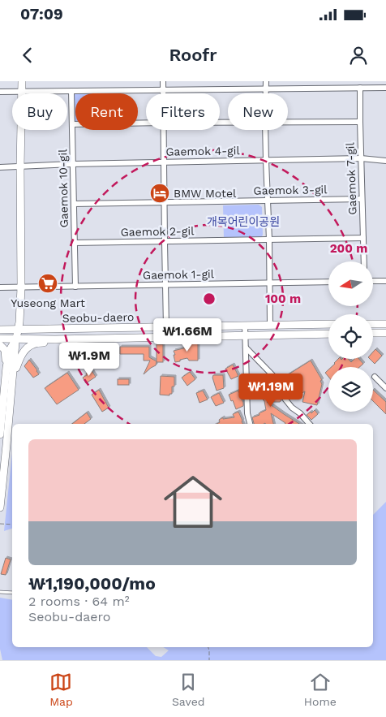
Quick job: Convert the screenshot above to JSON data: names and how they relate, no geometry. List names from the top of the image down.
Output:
{
  "streets": {
    "main road": ["Seobu-daero"],
    "street": [
      "Gaemok 4-gil",
      "Gaemok 7-gil",
      "Gaemok 10-gil",
      "Gaemok 3-gil",
      "Gaemok 2-gil",
      "Gaemok 1-gil"
    ]
  },
  "crossings": [
    ["Gaemok 4-gil", "Gaemok 7-gil"],
    ["Gaemok 4-gil", "Gaemok 10-gil"],
    ["Gaemok 7-gil", "Gaemok 3-gil"],
    ["Gaemok 7-gil", "Gaemok 2-gil"],
    ["Gaemok 10-gil", "Gaemok 3-gil"],
    ["Gaemok 10-gil", "Gaemok 2-gil"],
    ["Gaemok 10-gil", "Gaemok 1-gil"]
  ],
  "parks": ["개목어린이공원"],
  "places": {
    "hotel": ["BMW Motel"],
    "supermarket": ["Yuseong Mart"]
  },
  "north": "left",
  "page": {
    "status": "07:09",
    "header": "Roofr",
    "chip": [
      "Buy",
      "Rent",
      "Filters",
      "New"
    ],
    "price": ["₩1.66M", "₩1.9M", "₩1.19M"],
    "list": [
      {
        "name": "₩1,190,000/mo",
        "note": "2 rooms · 64 m² · Seobu-daero"
      }
    ],
    "tabs": ["Map", "Saved", "Home"]
  },
  "rings": ["200 m", "100 m"]
}
